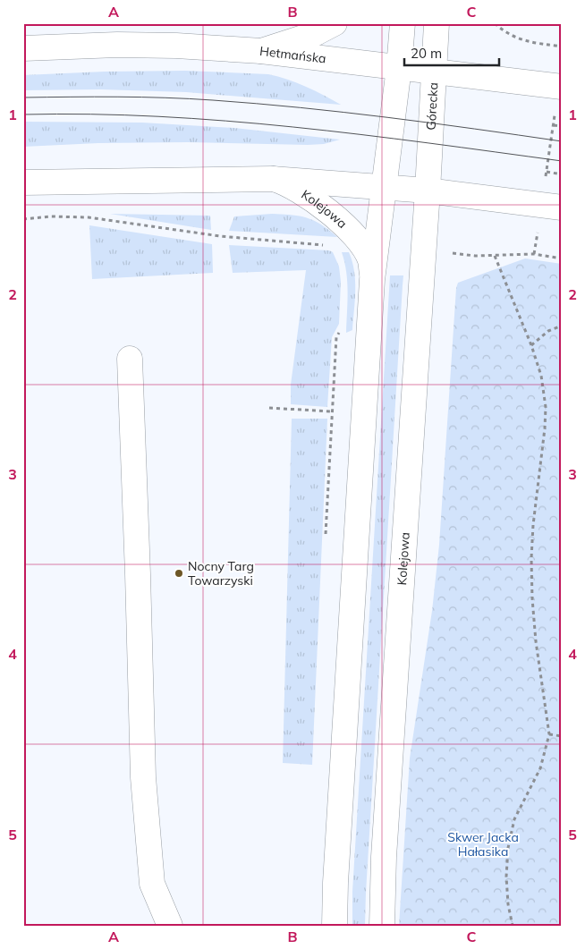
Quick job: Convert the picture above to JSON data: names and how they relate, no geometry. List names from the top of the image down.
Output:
{
  "streets": {
    "street": ["Hetmańska", "Górecka", "Kolejowa"]
  },
  "crossings": [
    ["Hetmańska", "Górecka"],
    ["Górecka", "Kolejowa"]
  ],
  "parks": ["Skwer Jacka Hałasika"],
  "places": ["Nocny Targ Towarzyski"],
  "scale_bar": "20 m",
  "grid": {
    "columns": ["A", "B", "C"],
    "rows": [
      "1",
      "2",
      "3",
      "4",
      "5"
    ]
  }
}
